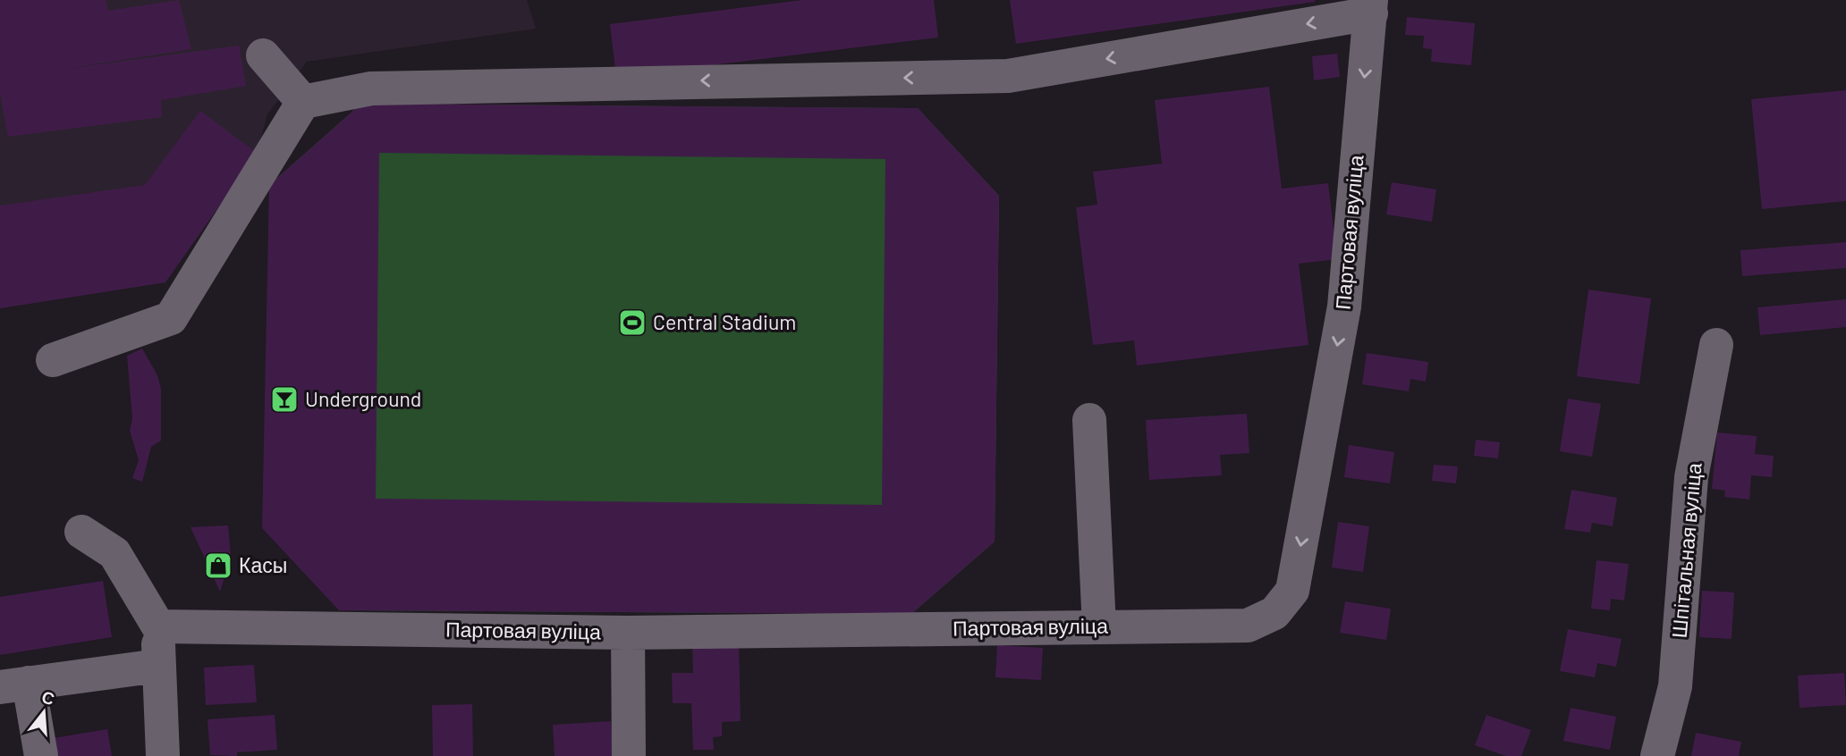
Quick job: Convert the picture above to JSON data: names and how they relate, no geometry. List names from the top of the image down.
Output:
{
  "streets": {
    "street": ["Партовая вуліца", "Шпітальная вуліца"]
  },
  "one_way": ["Партовая вуліца"],
  "places": {
    "sports": ["Central Stadium"],
    "bar": ["Underground"],
    "shop": ["Касы"]
  },
  "north": "top"
}
